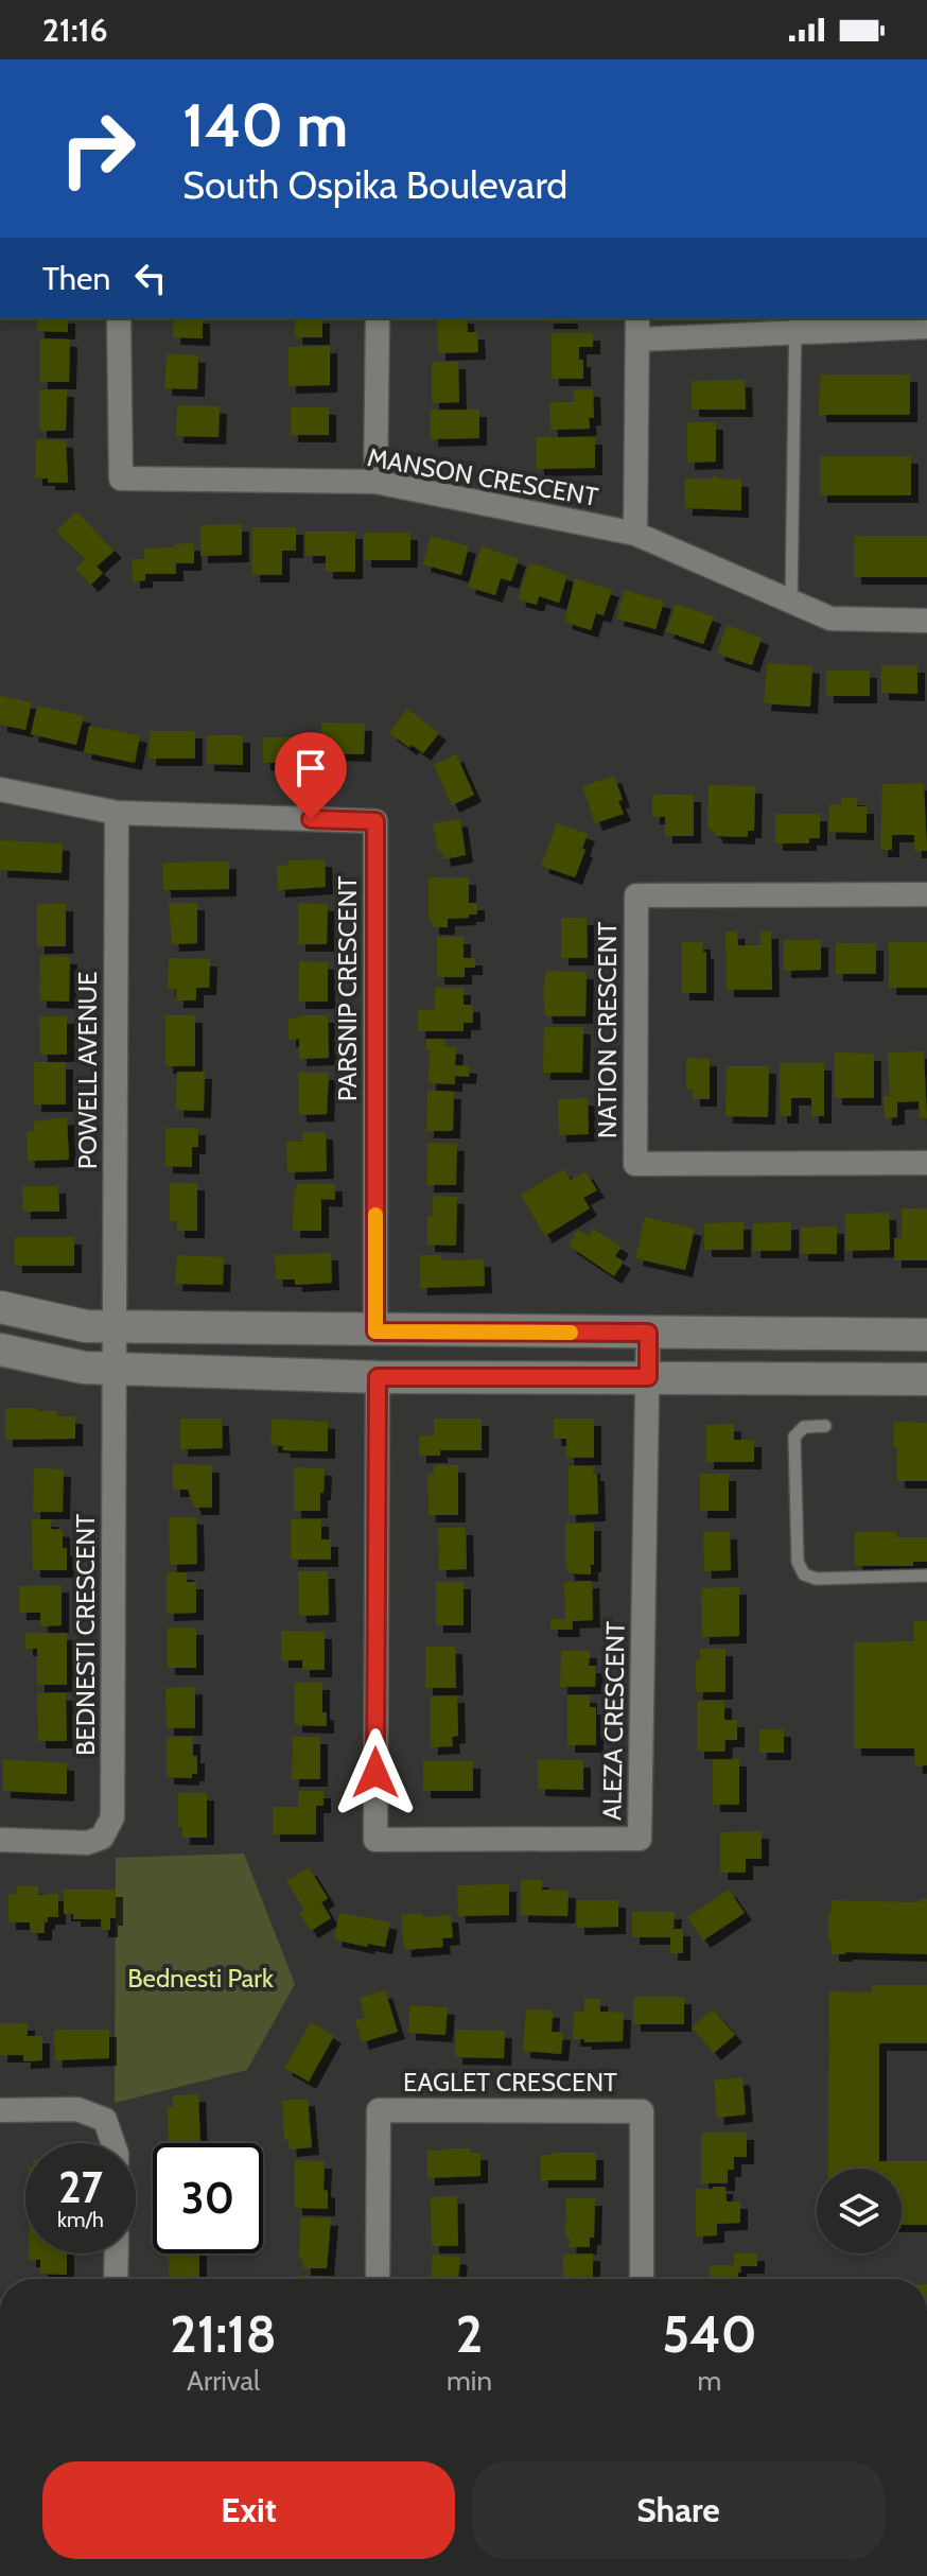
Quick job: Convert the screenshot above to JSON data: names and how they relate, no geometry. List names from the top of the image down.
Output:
{
  "streets": {
    "street": [
      "MANSON CRESCENT",
      "PARSNIP CRESCENT",
      "NATION CRESCENT",
      "POWELL AVENUE",
      "BEDNESTI CRESCENT",
      "ALEZA CRESCENT",
      "EAGLET CRESCENT"
    ]
  },
  "crossings": [
    ["PARSNIP CRESCENT", "POWELL AVENUE"],
    ["POWELL AVENUE", "BEDNESTI CRESCENT"]
  ],
  "parks": ["Bednesti Park"],
  "page": {
    "status": "21:16",
    "turn": ["140 m", "South Ospika Boulevard"],
    "then": "Then",
    "speed": "27 km/h",
    "limit": "30",
    "eta": [
      "21:18",
      "Arrival",
      "2",
      "min",
      "540",
      "m"
    ],
    "buttons": ["Exit", "Share"]
  }
}
